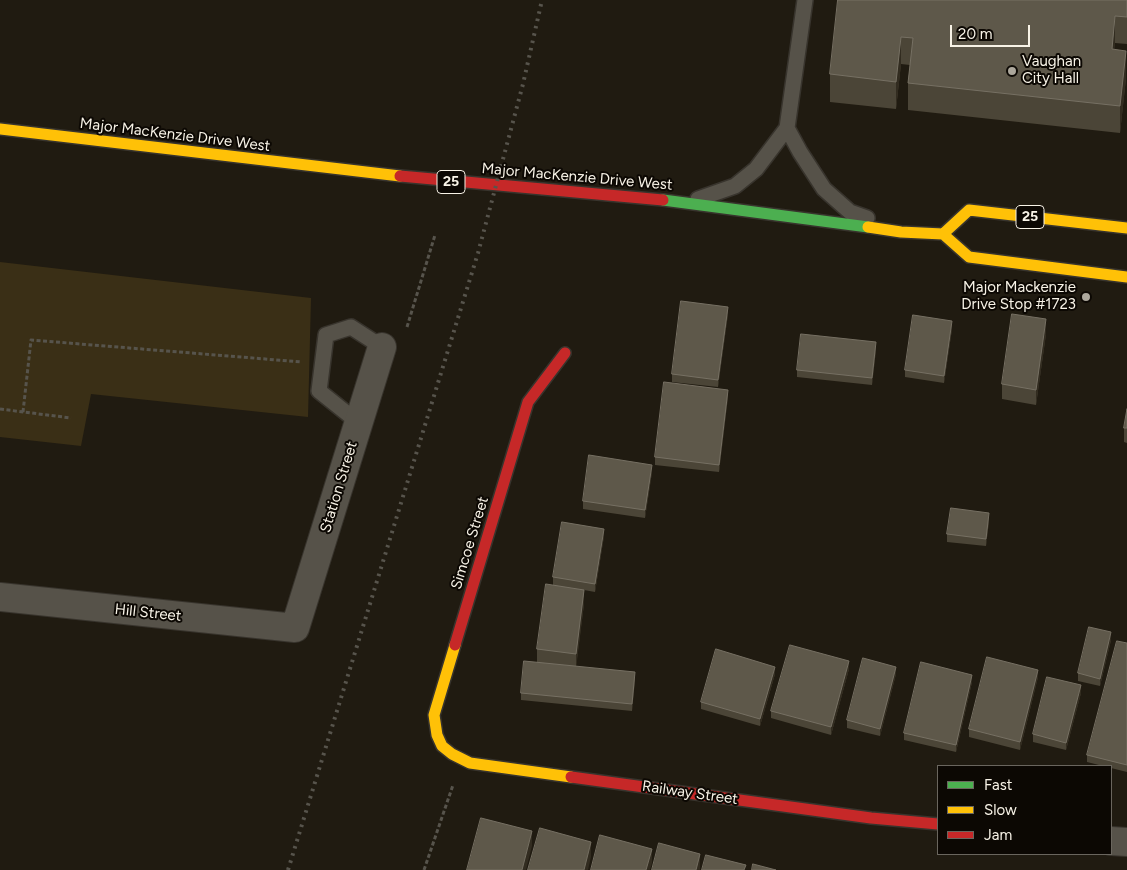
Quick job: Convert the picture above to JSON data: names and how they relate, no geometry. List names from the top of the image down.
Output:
{
  "streets": {
    "main road": [
      "Major MacKenzie Drive West",
      "25",
      "Simcoe Street",
      "Railway Street"
    ],
    "street": ["Station Street", "Hill Street"]
  },
  "crossings": [
    ["Major MacKenzie Drive West", "25"],
    ["Station Street", "Hill Street"],
    ["Simcoe Street", "Railway Street"]
  ],
  "places": ["Vaughan City Hall", "Major Mackenzie Drive Stop #1723"],
  "legend": ["Fast", "Slow", "Jam"],
  "scale_bar": "20 m"
}
